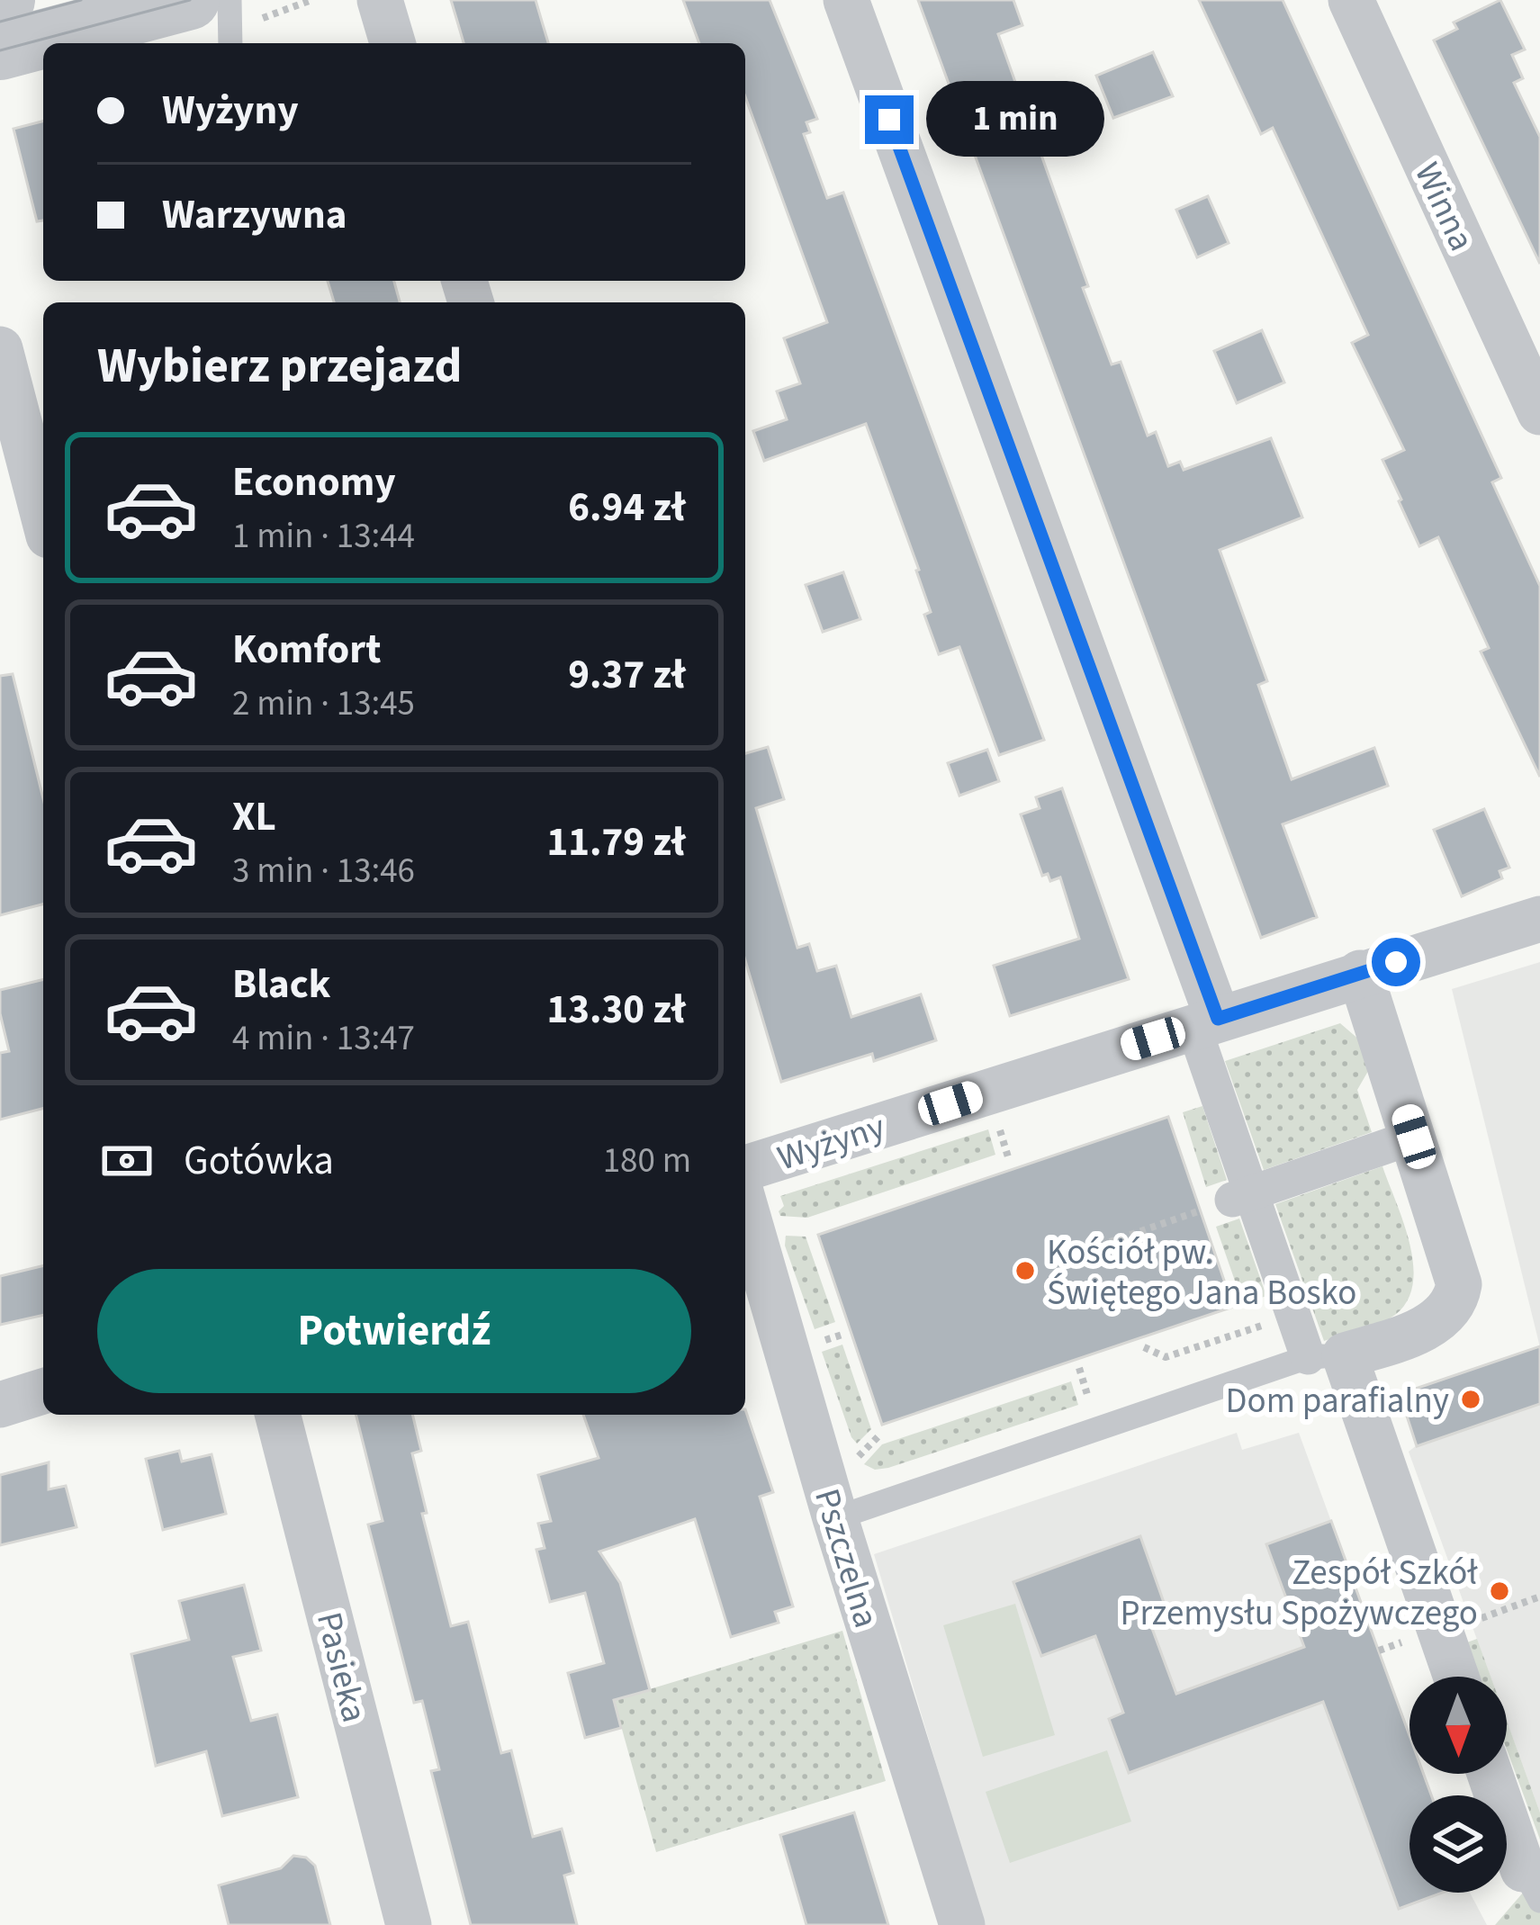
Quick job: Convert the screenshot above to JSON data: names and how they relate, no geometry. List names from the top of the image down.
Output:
{
  "streets": {
    "street": [
      "Winna",
      "Wyżyny",
      "Pszczelna",
      "Pasieka"
    ]
  },
  "places": ["Kościół pw. Świętego Jana Bosko", "Dom parafialny", "Zespół Szkół Przemysłu Spożywczego"],
  "north": "bottom",
  "page": {
    "banner": ["Wyżyny", "Warzywna"],
    "bubble": "1 min",
    "heading": "Wybierz przejazd",
    "list": [
      {
        "name": "Economy",
        "note": "1 min · 13:44",
        "value": "6.94 zł"
      },
      {
        "name": "Komfort",
        "note": "2 min · 13:45",
        "value": "9.37 zł"
      },
      {
        "name": "XL",
        "note": "3 min · 13:46",
        "value": "11.79 zł"
      },
      {
        "name": "Black",
        "note": "4 min · 13:47",
        "value": "13.30 zł"
      }
    ],
    "pay": ["Gotówka", "180 m"],
    "buttons": "Potwierdź"
  }
}
